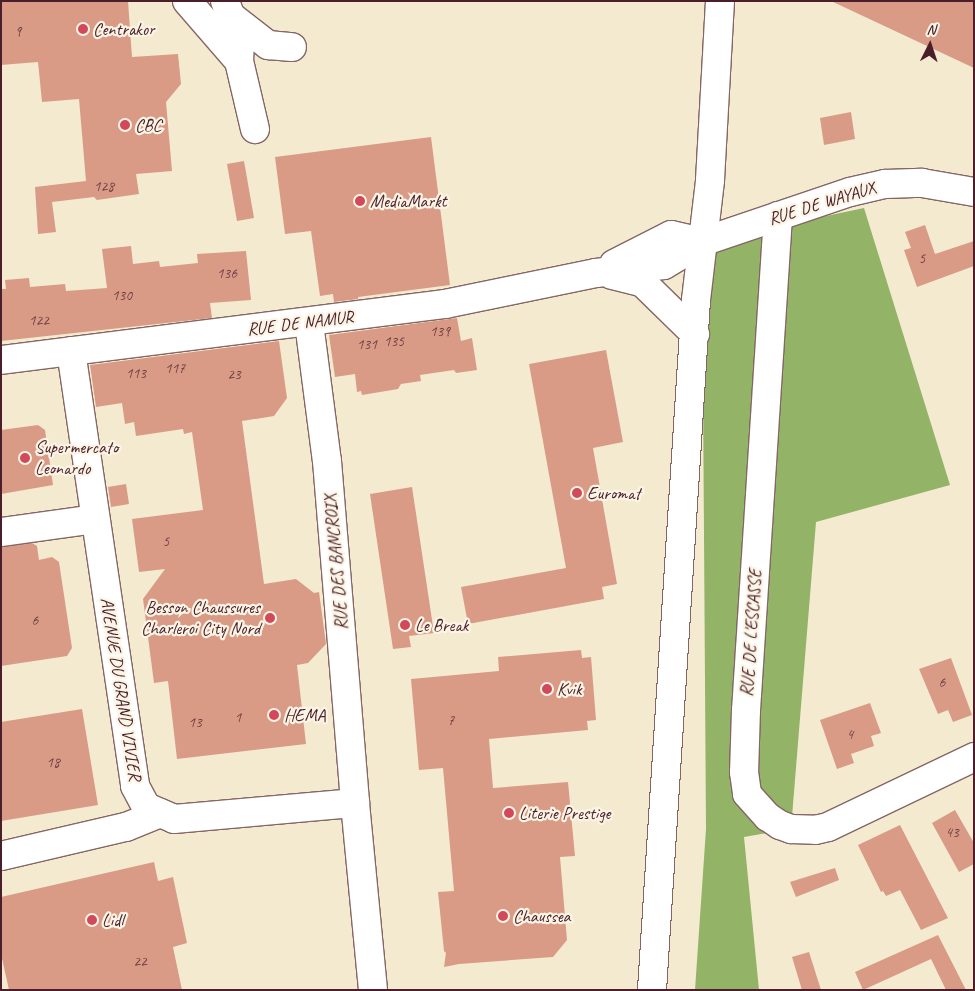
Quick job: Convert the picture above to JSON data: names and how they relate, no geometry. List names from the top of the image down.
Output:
{
  "streets": {
    "street": [
      "RUE DE WAYAUX",
      "RUE DE NAMUR",
      "RUE DES BANCROIX",
      "RUE DE L'ESCASSE",
      "AVENUE DU GRAND VIVIER"
    ]
  },
  "crossings": [
    ["RUE DE WAYAUX", "RUE DE L'ESCASSE"],
    ["RUE DE NAMUR", "RUE DES BANCROIX"],
    ["RUE DE NAMUR", "AVENUE DU GRAND VIVIER"],
    ["RUE DES BANCROIX", "AVENUE DU GRAND VIVIER"]
  ],
  "places": [
    "Centrakor",
    "CBC",
    "MediaMarkt",
    "Supermercato Leonardo",
    "Euromat",
    "Besson Chaussures Charleroi City Nord",
    "Le Break",
    "Kvik",
    "HEMA",
    "Literie Prestige",
    "Chaussea",
    "Lidl"
  ],
  "house_numbers": [
    "9",
    "128",
    "5",
    "136",
    "130",
    "122",
    "139",
    "135",
    "131",
    "117",
    "113",
    "23",
    "5",
    "6",
    "6",
    "1",
    "7",
    "13",
    "4",
    "18",
    "43",
    "22"
  ],
  "north": "top"
}
